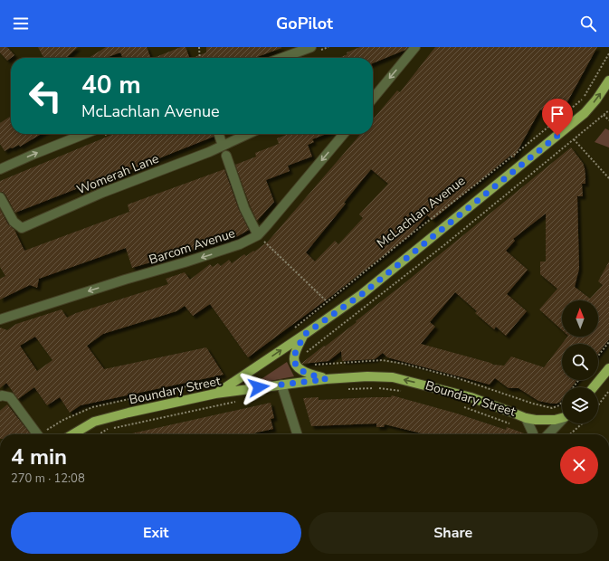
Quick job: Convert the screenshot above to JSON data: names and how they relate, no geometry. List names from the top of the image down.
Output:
{
  "streets": {
    "main road": ["McLachlan Avenue", "Boundary Street"],
    "street": ["Womerah Lane", "Barcom Avenue"]
  },
  "crossings": [
    ["McLachlan Avenue", "Boundary Street"]
  ],
  "one_way": ["Barcom Avenue"],
  "north": "top",
  "page": {
    "header": "GoPilot",
    "turn": ["40 m", "McLachlan Avenue"],
    "heading": ["4 min", "270 m · 12:08"],
    "buttons": ["Exit", "Share"]
  }
}
